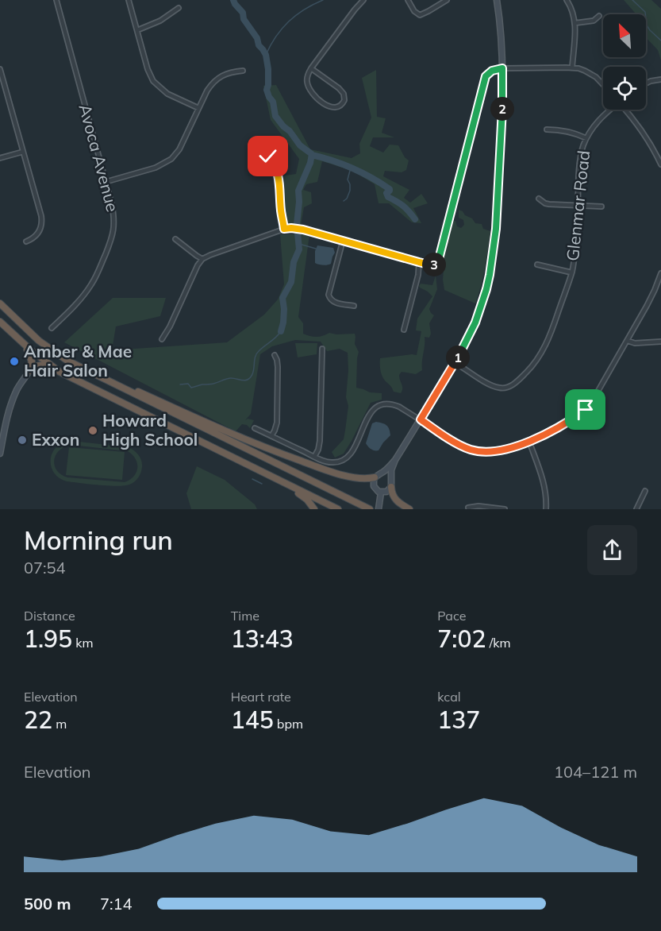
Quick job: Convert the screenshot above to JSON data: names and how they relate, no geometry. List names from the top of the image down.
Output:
{
  "streets": {
    "street": ["Avoca Avenue", "Glenmar Road"]
  },
  "places": ["Amber & Mae Hair Salon", "Howard High School", "Exxon"],
  "north": "top left",
  "page": {
    "pins": ["2", "3", "1"],
    "heading": ["Morning run", "07:54"],
    "stats": [
      ["Distance", "1.95 km"],
      ["Time", "13:43"],
      ["Pace", "7:02 /km"],
      ["Elevation", "22 m"],
      ["Heart rate", "145 bpm"],
      ["kcal", "137"]
    ],
    "chart": ["Elevation", "104–121 m"],
    "list": [
      {
        "name": "500 m",
        "note": "7:14"
      }
    ]
  }
}
